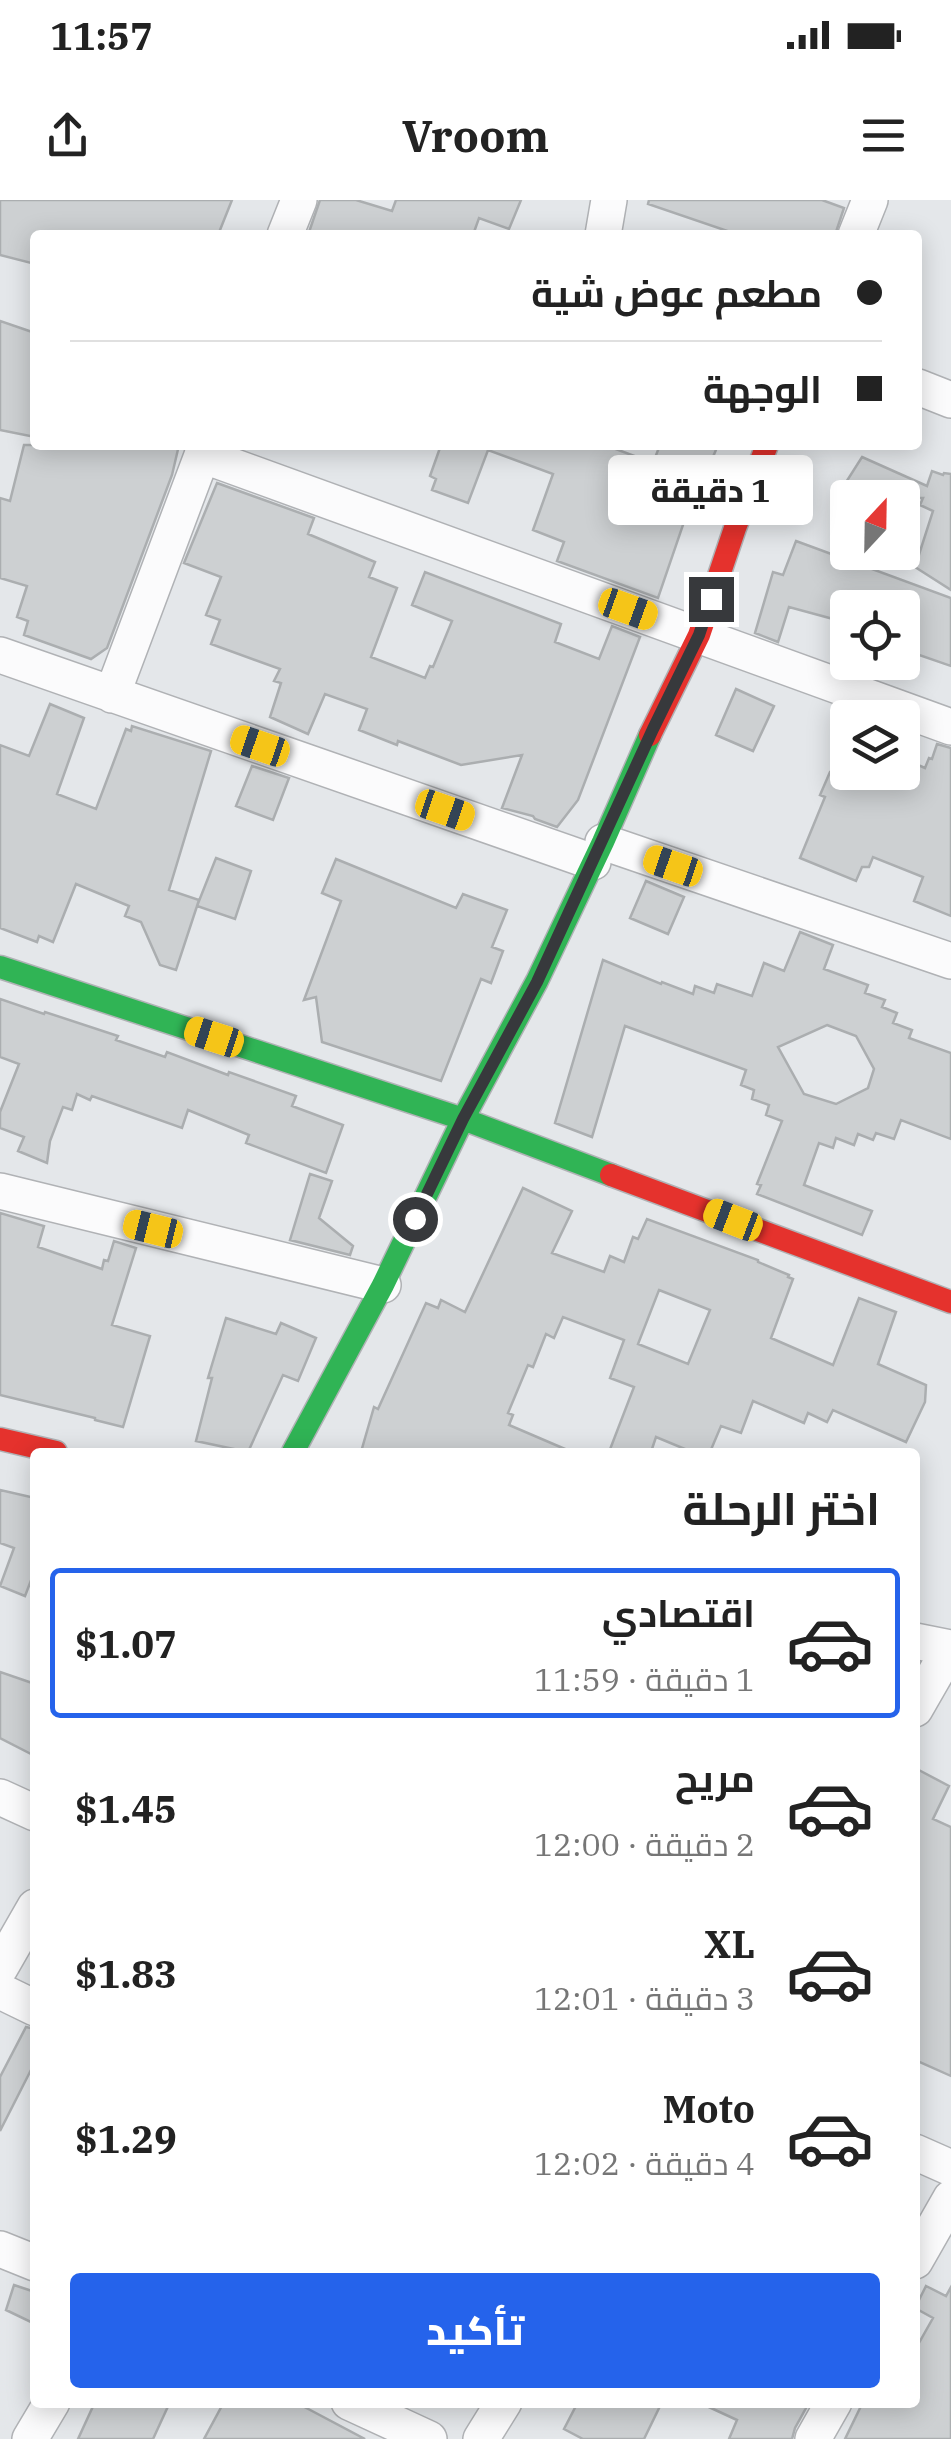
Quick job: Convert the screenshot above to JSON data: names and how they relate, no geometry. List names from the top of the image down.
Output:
{
  "north": "top",
  "page": {
    "status": "11:57",
    "header": "Vroom",
    "banner": ["مطعم عوض شية", "الوجهة"],
    "bubble": "1 دقيقة",
    "heading": "اختر الرحلة",
    "list": [
      {
        "name": "اقتصادي",
        "note": "1 دقيقة · 11:59",
        "value": "$1.07"
      },
      {
        "name": "مريح",
        "note": "2 دقيقة · 12:00",
        "value": "$1.45"
      },
      {
        "name": "XL",
        "note": "3 دقيقة · 12:01",
        "value": "$1.83"
      },
      {
        "name": "Moto",
        "note": "4 دقيقة · 12:02",
        "value": "$1.29"
      }
    ],
    "buttons": "تأكيد"
  }
}
